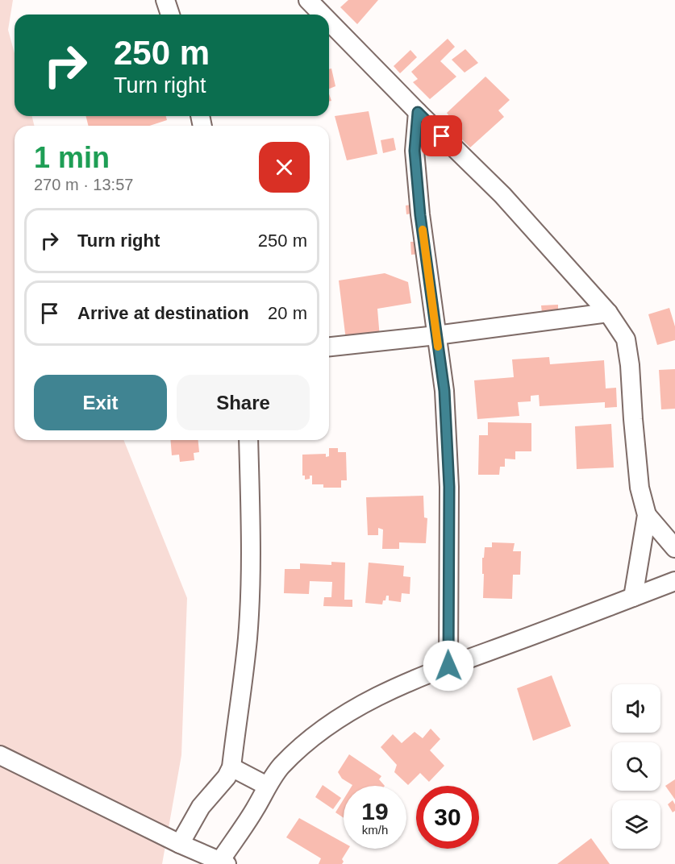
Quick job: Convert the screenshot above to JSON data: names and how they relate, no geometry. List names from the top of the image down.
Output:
{
  "page": {
    "turn": ["250 m", "Turn right"],
    "heading": ["1 min", "270 m · 13:57"],
    "list": [
      {
        "name": "Turn right",
        "value": "250 m"
      },
      {
        "name": "Arrive at destination",
        "value": "20 m"
      }
    ],
    "buttons": ["Exit", "Share"],
    "speed": "19 km/h",
    "limit": "30"
  }
}
